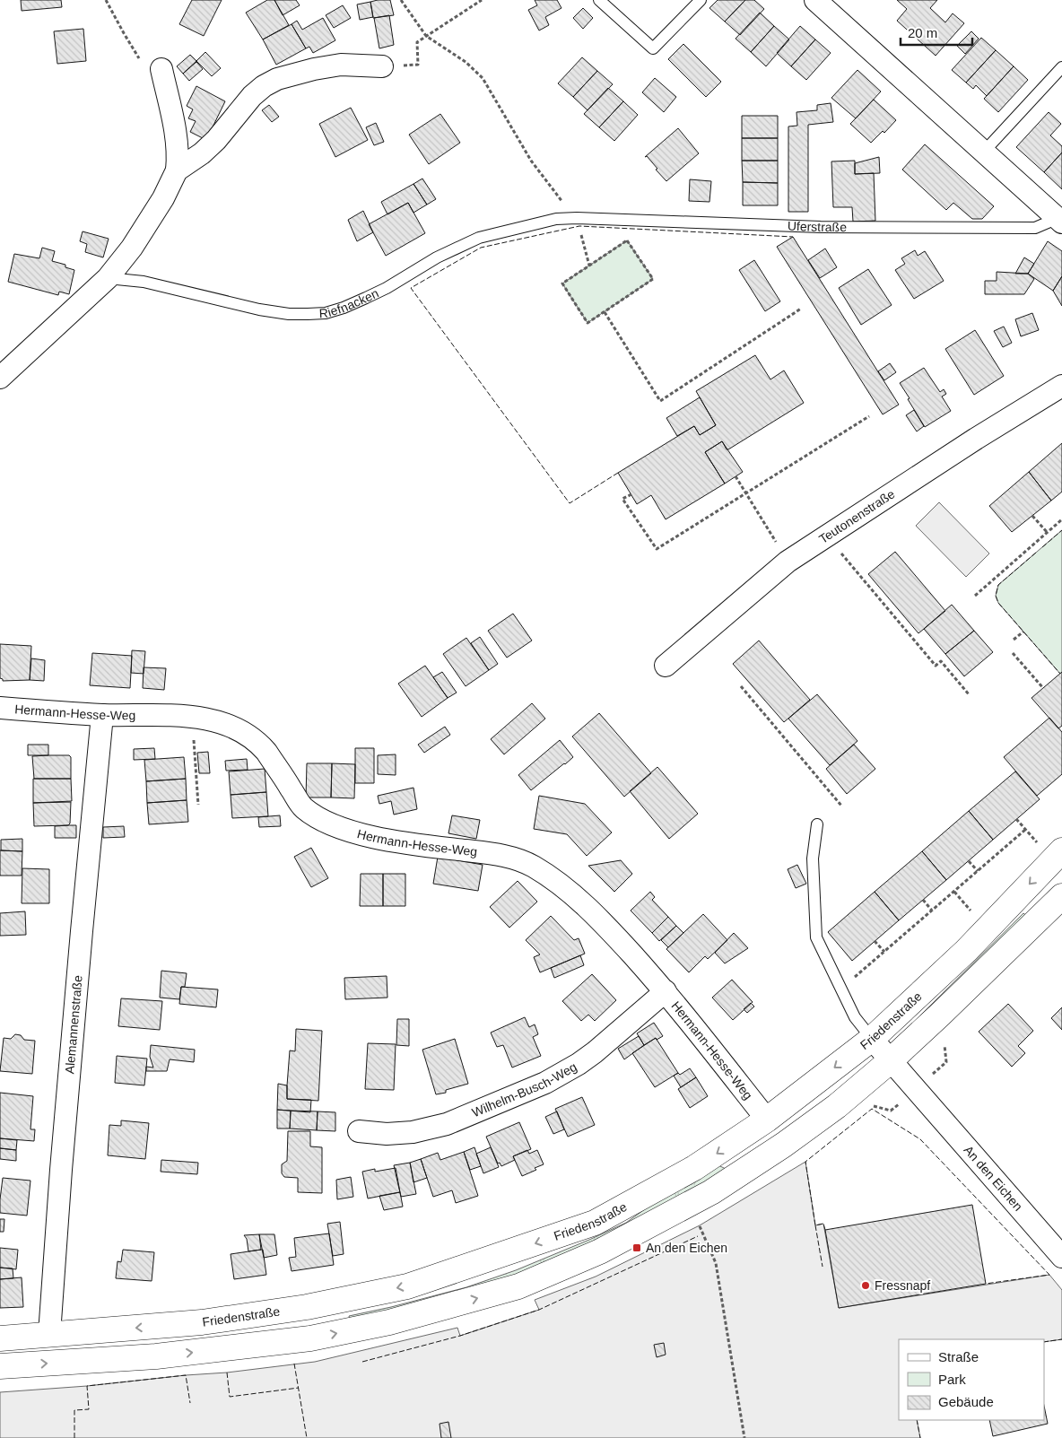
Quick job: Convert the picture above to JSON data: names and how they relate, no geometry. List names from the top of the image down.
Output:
{
  "streets": {
    "main road": ["Friedenstraße"],
    "street": [
      "Uferstraße",
      "Teutonenstraße",
      "Hermann-Hesse-Weg",
      "Alemannenstraße",
      "Wilhelm-Busch-Weg",
      "An den Eichen"
    ],
    "lane": ["Riefnacken"]
  },
  "crossings": [
    ["Uferstraße", "Riefnacken"],
    ["Hermann-Hesse-Weg", "Friedenstraße"],
    ["Hermann-Hesse-Weg", "Alemannenstraße"],
    ["Hermann-Hesse-Weg", "Wilhelm-Busch-Weg"],
    ["Friedenstraße", "Alemannenstraße"],
    ["Friedenstraße", "An den Eichen"]
  ],
  "places": {
    "transit": ["An den Eichen"],
    "other": ["Fressnapf"]
  },
  "legend": ["Straße", "Park", "Gebäude"],
  "scale_bar": "20 m"
}
